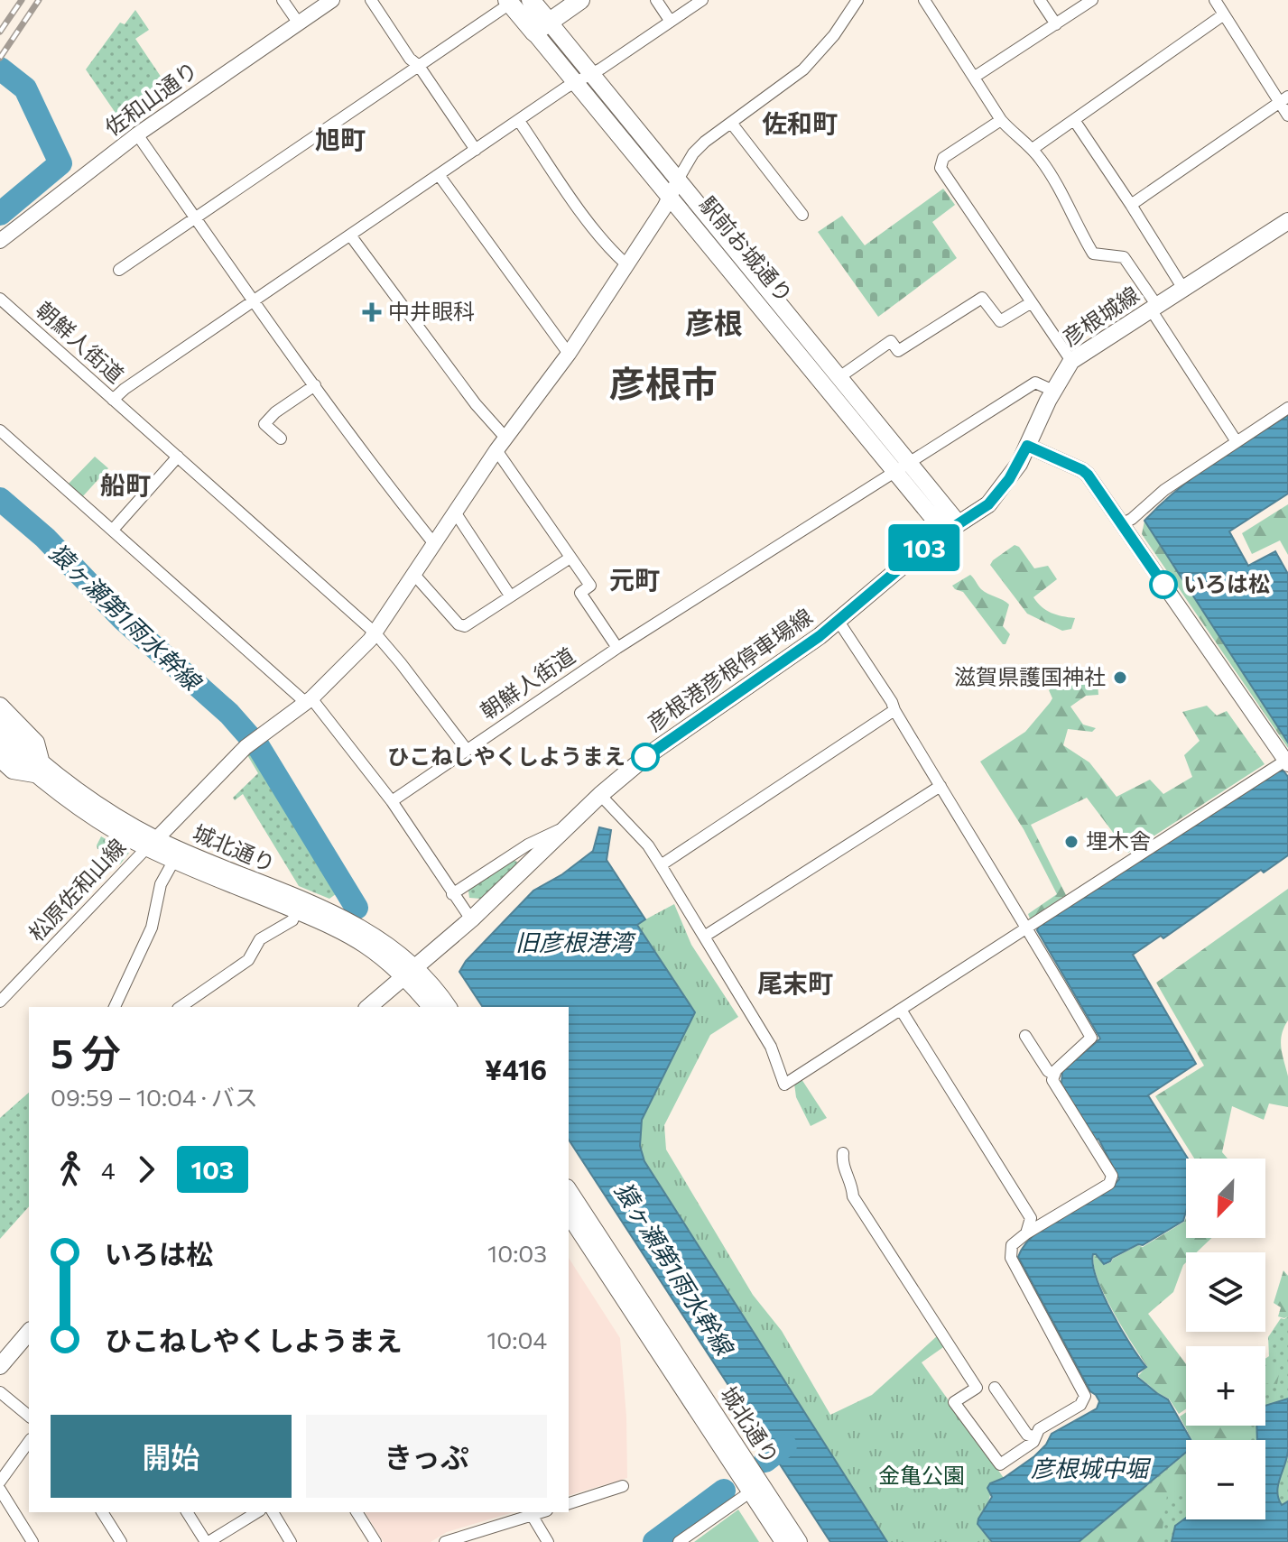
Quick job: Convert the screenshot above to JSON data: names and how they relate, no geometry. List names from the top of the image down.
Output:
{
  "streets": {
    "main road": [
      "駅前お城通り",
      "彦根城線",
      "彦根港彦根停車場線",
      "城北通り"
    ],
    "street": ["佐和山通り", "朝鮮人街道", "松原佐和山線"]
  },
  "crossings": [
    ["駅前お城通り", "彦根城線"],
    ["駅前お城通り", "朝鮮人街道"],
    ["駅前お城通り", "彦根港彦根停車場線"],
    ["彦根城線", "朝鮮人街道"],
    ["彦根城線", "彦根港彦根停車場線"],
    ["彦根港彦根停車場線", "城北通り"],
    ["城北通り", "松原佐和山線"]
  ],
  "districts": [
    "佐和町",
    "旭町",
    "彦根",
    "彦根市",
    "船町",
    "元町",
    "尾末町"
  ],
  "water": ["猿ヶ瀬第1雨水幹線", "旧彦根港湾", "彦根城中堀"],
  "parks": ["金亀公園"],
  "places": {
    "health": ["中井眼科"],
    "other": [
      "いろは松",
      "滋賀県護国神社",
      "ひこねしやくしようまえ",
      "埋木舎"
    ]
  },
  "lines": ["bus line 103"],
  "north": "bottom left",
  "page": {
    "on_map": "103",
    "heading": ["5 分", "09:59 – 10:04 · バス", "¥416"],
    "legs": ["4", "103"],
    "map_buttons": ["+", "−"],
    "list": [
      {
        "name": "いろは松",
        "value": "10:03"
      },
      {
        "name": "ひこねしやくしようまえ",
        "value": "10:04"
      }
    ],
    "buttons": ["開始", "きっぷ"]
  }
}
